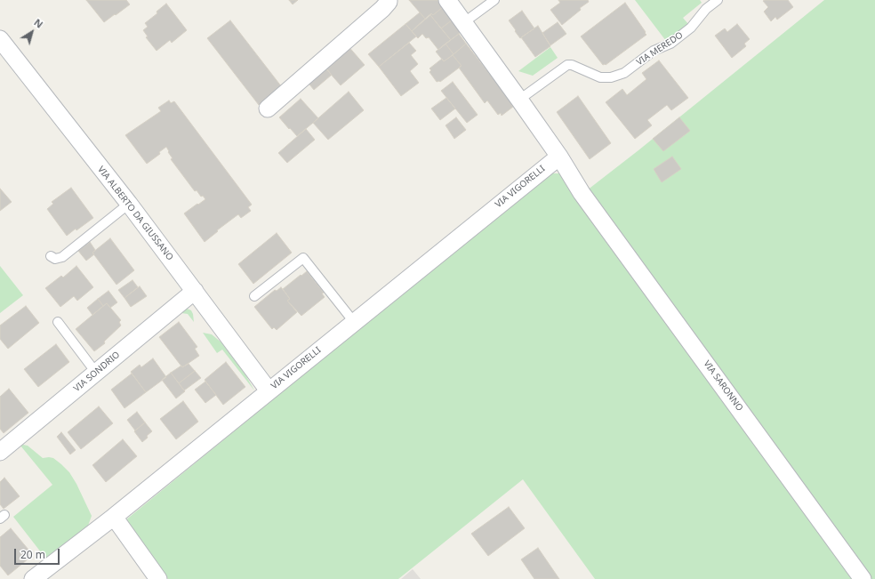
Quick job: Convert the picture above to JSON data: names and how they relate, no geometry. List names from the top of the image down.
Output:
{
  "streets": {
    "street": [
      "VIA VIGORELLI",
      "VIA ALBERTO DA GIUSSANO",
      "VIA SONDRIO",
      "VIA SARONNO"
    ],
    "lane": ["VIA MEREDO"]
  },
  "crossings": [
    ["VIA VIGORELLI", "VIA ALBERTO DA GIUSSANO"],
    ["VIA VIGORELLI", "VIA SARONNO"],
    ["VIA ALBERTO DA GIUSSANO", "VIA SONDRIO"]
  ],
  "scale_bar": "20 m",
  "north": "top right"
}
